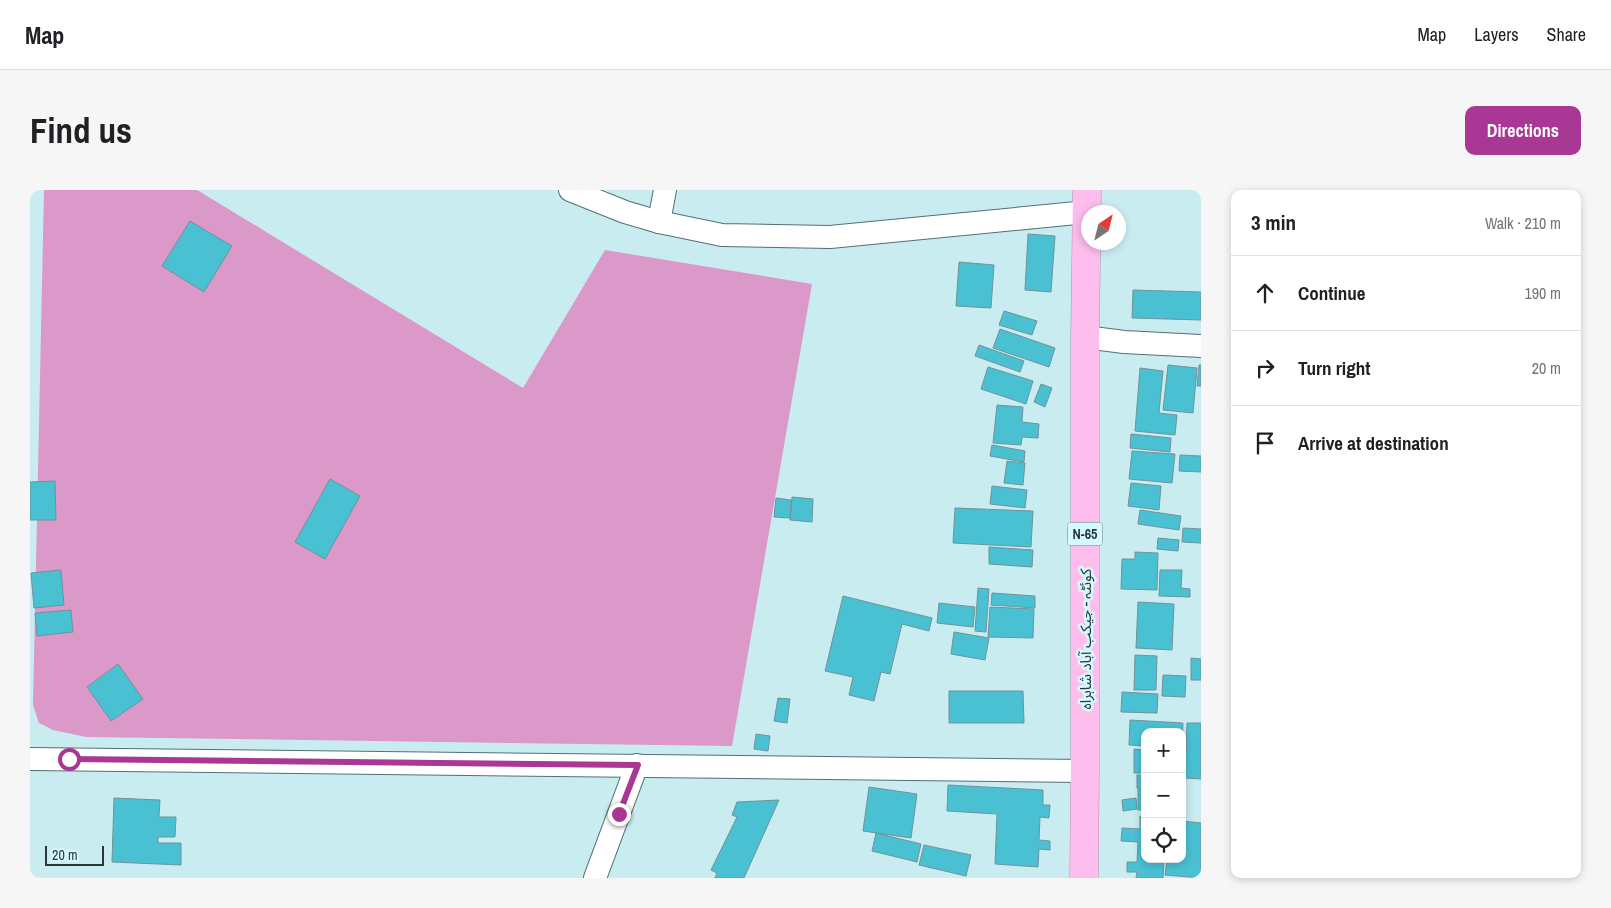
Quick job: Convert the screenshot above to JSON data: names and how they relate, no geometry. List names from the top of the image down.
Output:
{
  "streets": {
    "highway": ["N-65", "کوئٹہ - جیکب آباد شاہراہ"]
  },
  "scale_bar": "20 m",
  "north": "top right",
  "page": {
    "header": "Map",
    "nav": ["Map", "Layers", "Share"],
    "buttons": "Directions",
    "title": "Find us",
    "heading": ["3 min", "Walk · 210 m"],
    "list": [
      ["Continue", "190 m"],
      ["Turn right", "20 m"],
      "Arrive at destination"
    ],
    "map_buttons": ["+", "−"],
    "scale": "20 m"
  }
}
